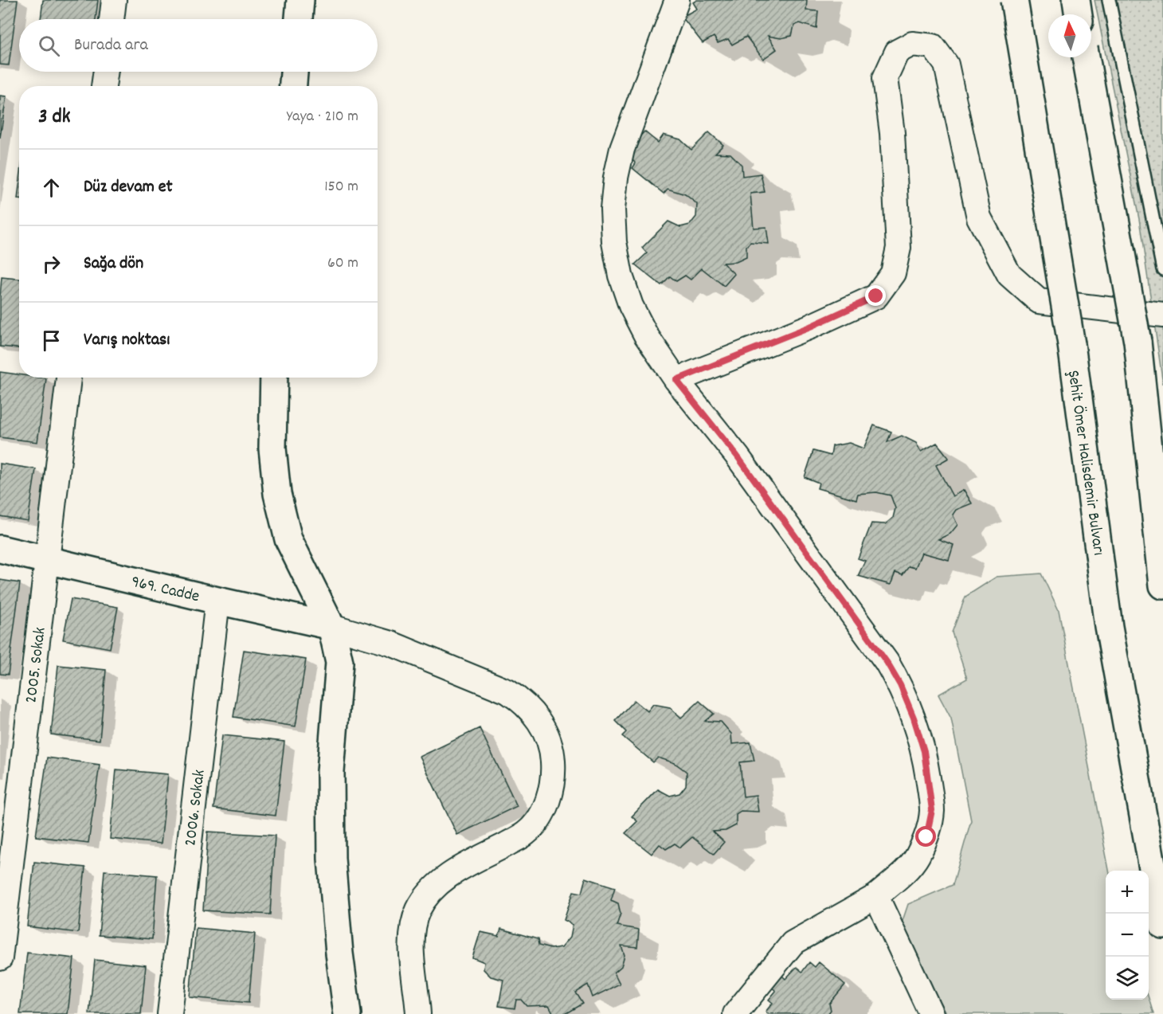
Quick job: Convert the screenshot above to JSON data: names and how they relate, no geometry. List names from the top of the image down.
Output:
{
  "streets": {
    "main road": ["Şehit Ömer Halisdemir Bulvarı", "969. Cadde"],
    "street": ["2005. Sokak", "2006. Sokak"]
  },
  "crossings": [
    ["969. Cadde", "2005. Sokak"],
    ["969. Cadde", "2006. Sokak"]
  ],
  "north": "top",
  "page": {
    "search": "Burada ara",
    "heading": ["3 dk", "Yaya · 210 m"],
    "list": [
      ["Düz devam et", "150 m"],
      ["Sağa dön", "60 m"],
      "Varış noktası"
    ],
    "map_buttons": ["+", "−"]
  }
}
